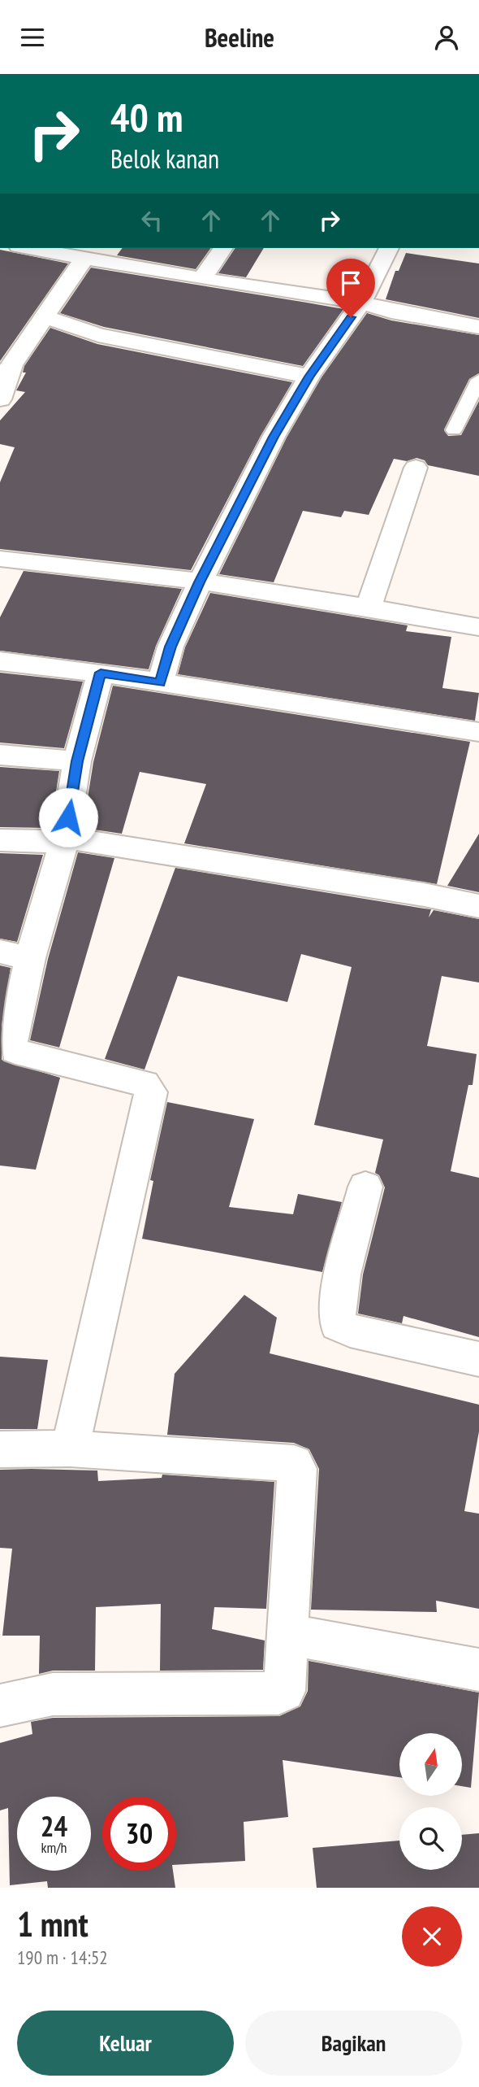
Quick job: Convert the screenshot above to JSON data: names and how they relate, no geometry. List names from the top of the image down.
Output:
{
  "north": "top",
  "page": {
    "header": "Beeline",
    "turn": ["40 m", "Belok kanan"],
    "speed": "24 km/h",
    "limit": "30",
    "heading": ["1 mnt", "190 m · 14:52"],
    "buttons": ["Keluar", "Bagikan"]
  }
}
